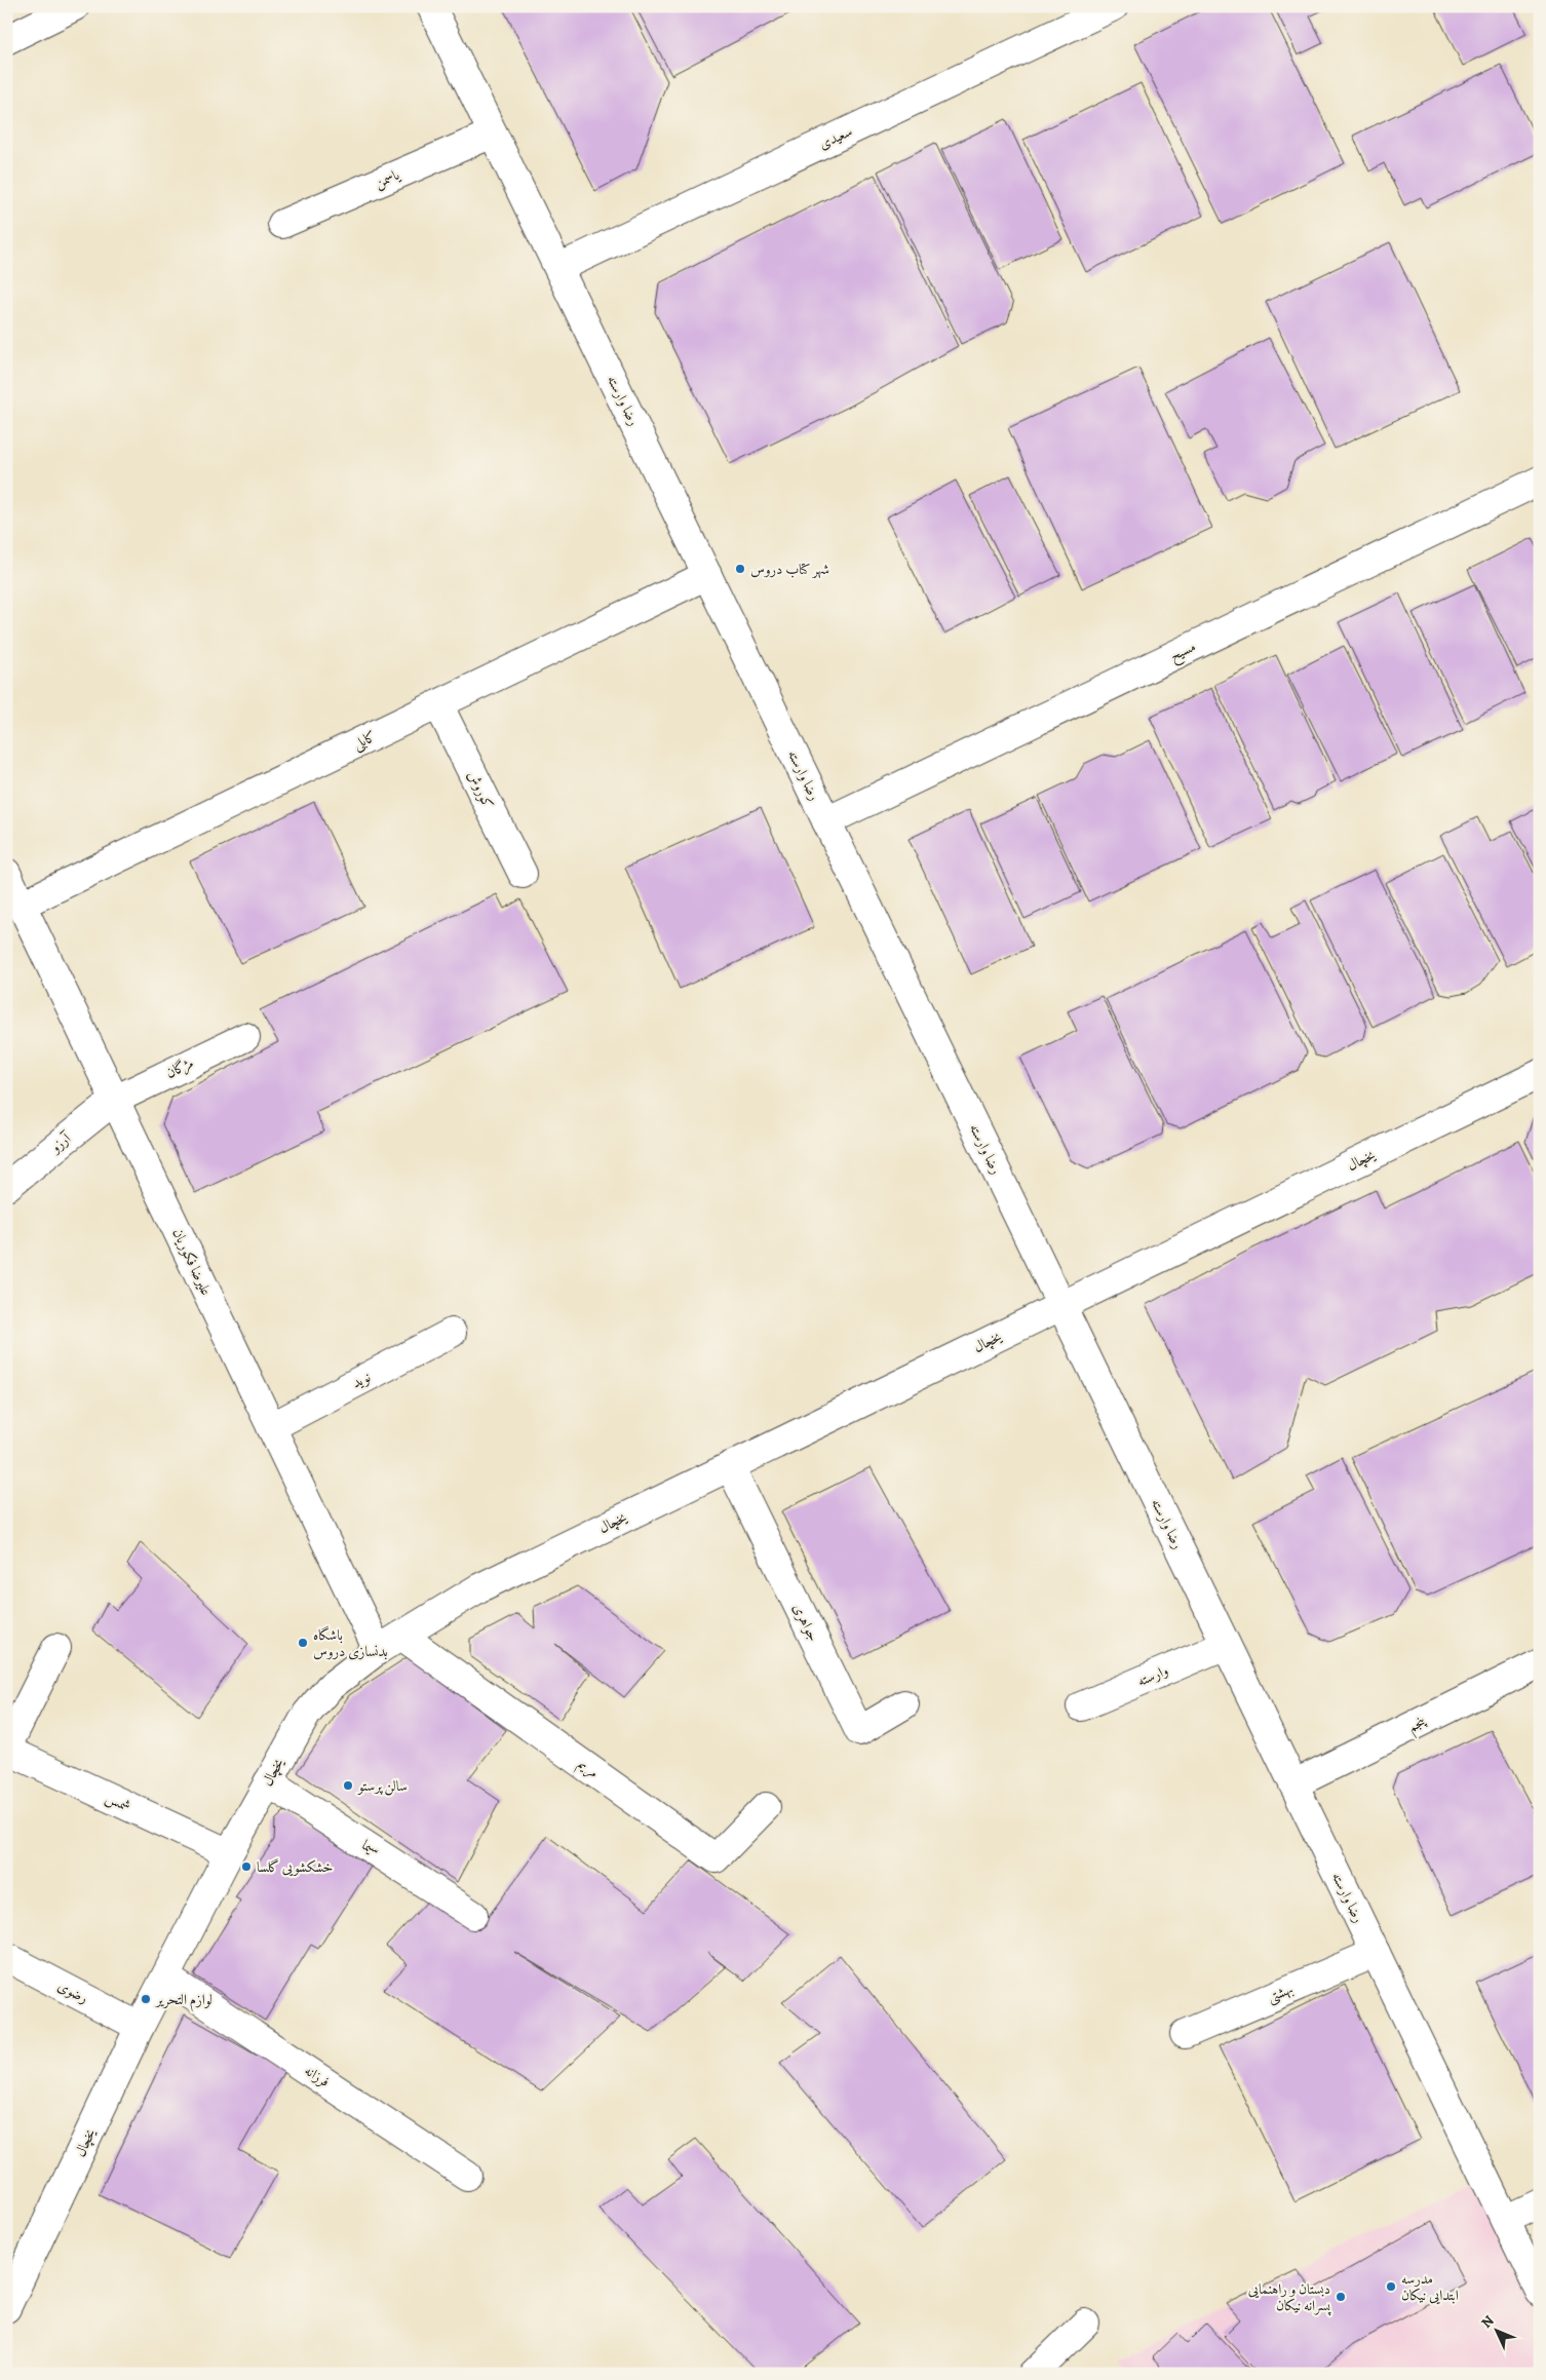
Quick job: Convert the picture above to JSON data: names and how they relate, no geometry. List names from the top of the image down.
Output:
{
  "streets": {
    "street": [
      "سعیدی",
      "یاسمن",
      "رضا وارسته",
      "مسیح",
      "کابلی",
      "کوروش",
      "مژگان",
      "آرزو",
      "یخچال",
      "علیرضا فکوریان",
      "نوید",
      "جواهری",
      "وارسته",
      "پنجم",
      "مریم",
      "شمس",
      "سیما",
      "رضوی",
      "بهشتی",
      "فرزانه"
    ]
  },
  "crossings": [
    ["سعیدی", "رضا وارسته"],
    ["یاسمن", "رضا وارسته"],
    ["رضا وارسته", "مسیح"],
    ["رضا وارسته", "کابلی"],
    ["رضا وارسته", "یخچال"],
    ["رضا وارسته", "وارسته"],
    ["رضا وارسته", "پنجم"],
    ["رضا وارسته", "بهشتی"],
    ["کابلی", "کوروش"],
    ["کابلی", "علیرضا فکوریان"],
    ["مژگان", "آرزو"],
    ["مژگان", "علیرضا فکوریان"],
    ["آرزو", "علیرضا فکوریان"],
    ["یخچال", "علیرضا فکوریان"],
    ["یخچال", "جواهری"],
    ["یخچال", "مریم"],
    ["یخچال", "شمس"],
    ["یخچال", "سیما"],
    ["یخچال", "رضوی"],
    ["یخچال", "فرزانه"],
    ["علیرضا فکوریان", "نوید"]
  ],
  "places": [
    "شهر کتاب دروس",
    "باشگاه بدنسازی دروس",
    "سالن پرستو",
    "خشکشویی گلسا",
    "لوازم التحریر",
    "مدرسه ابتدایی نیکان",
    "دبستان و راهنمایی پسرانه نیکان"
  ],
  "north": "top left"
}
